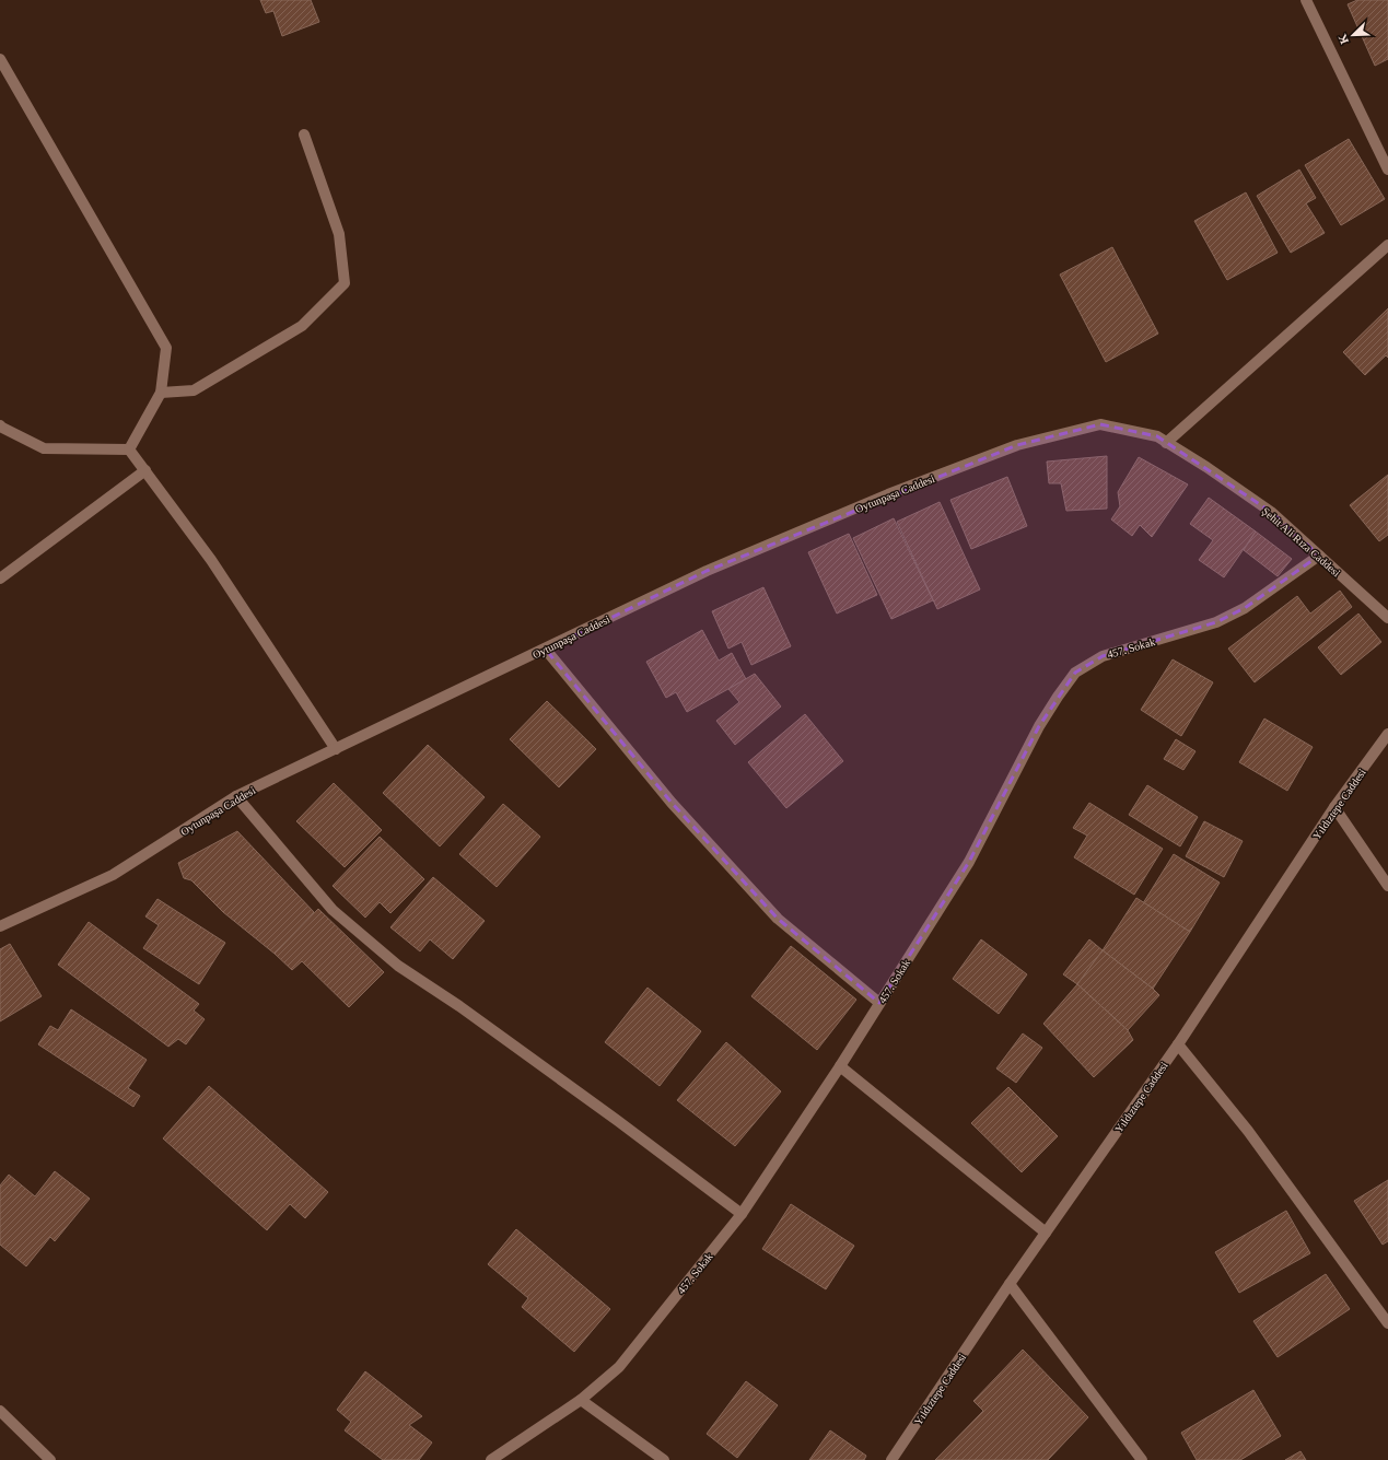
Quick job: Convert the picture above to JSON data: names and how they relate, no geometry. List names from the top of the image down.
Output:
{
  "streets": {
    "street": [
      "Oytunpaşa Caddesi",
      "Şehit Ali Rıza Caddesi",
      "457. Sokak",
      "Yıldıztepe Caddesi"
    ]
  },
  "crossings": [
    ["Oytunpaşa Caddesi", "Şehit Ali Rıza Caddesi"],
    ["Şehit Ali Rıza Caddesi", "457. Sokak"]
  ],
  "north": "bottom left"
}
